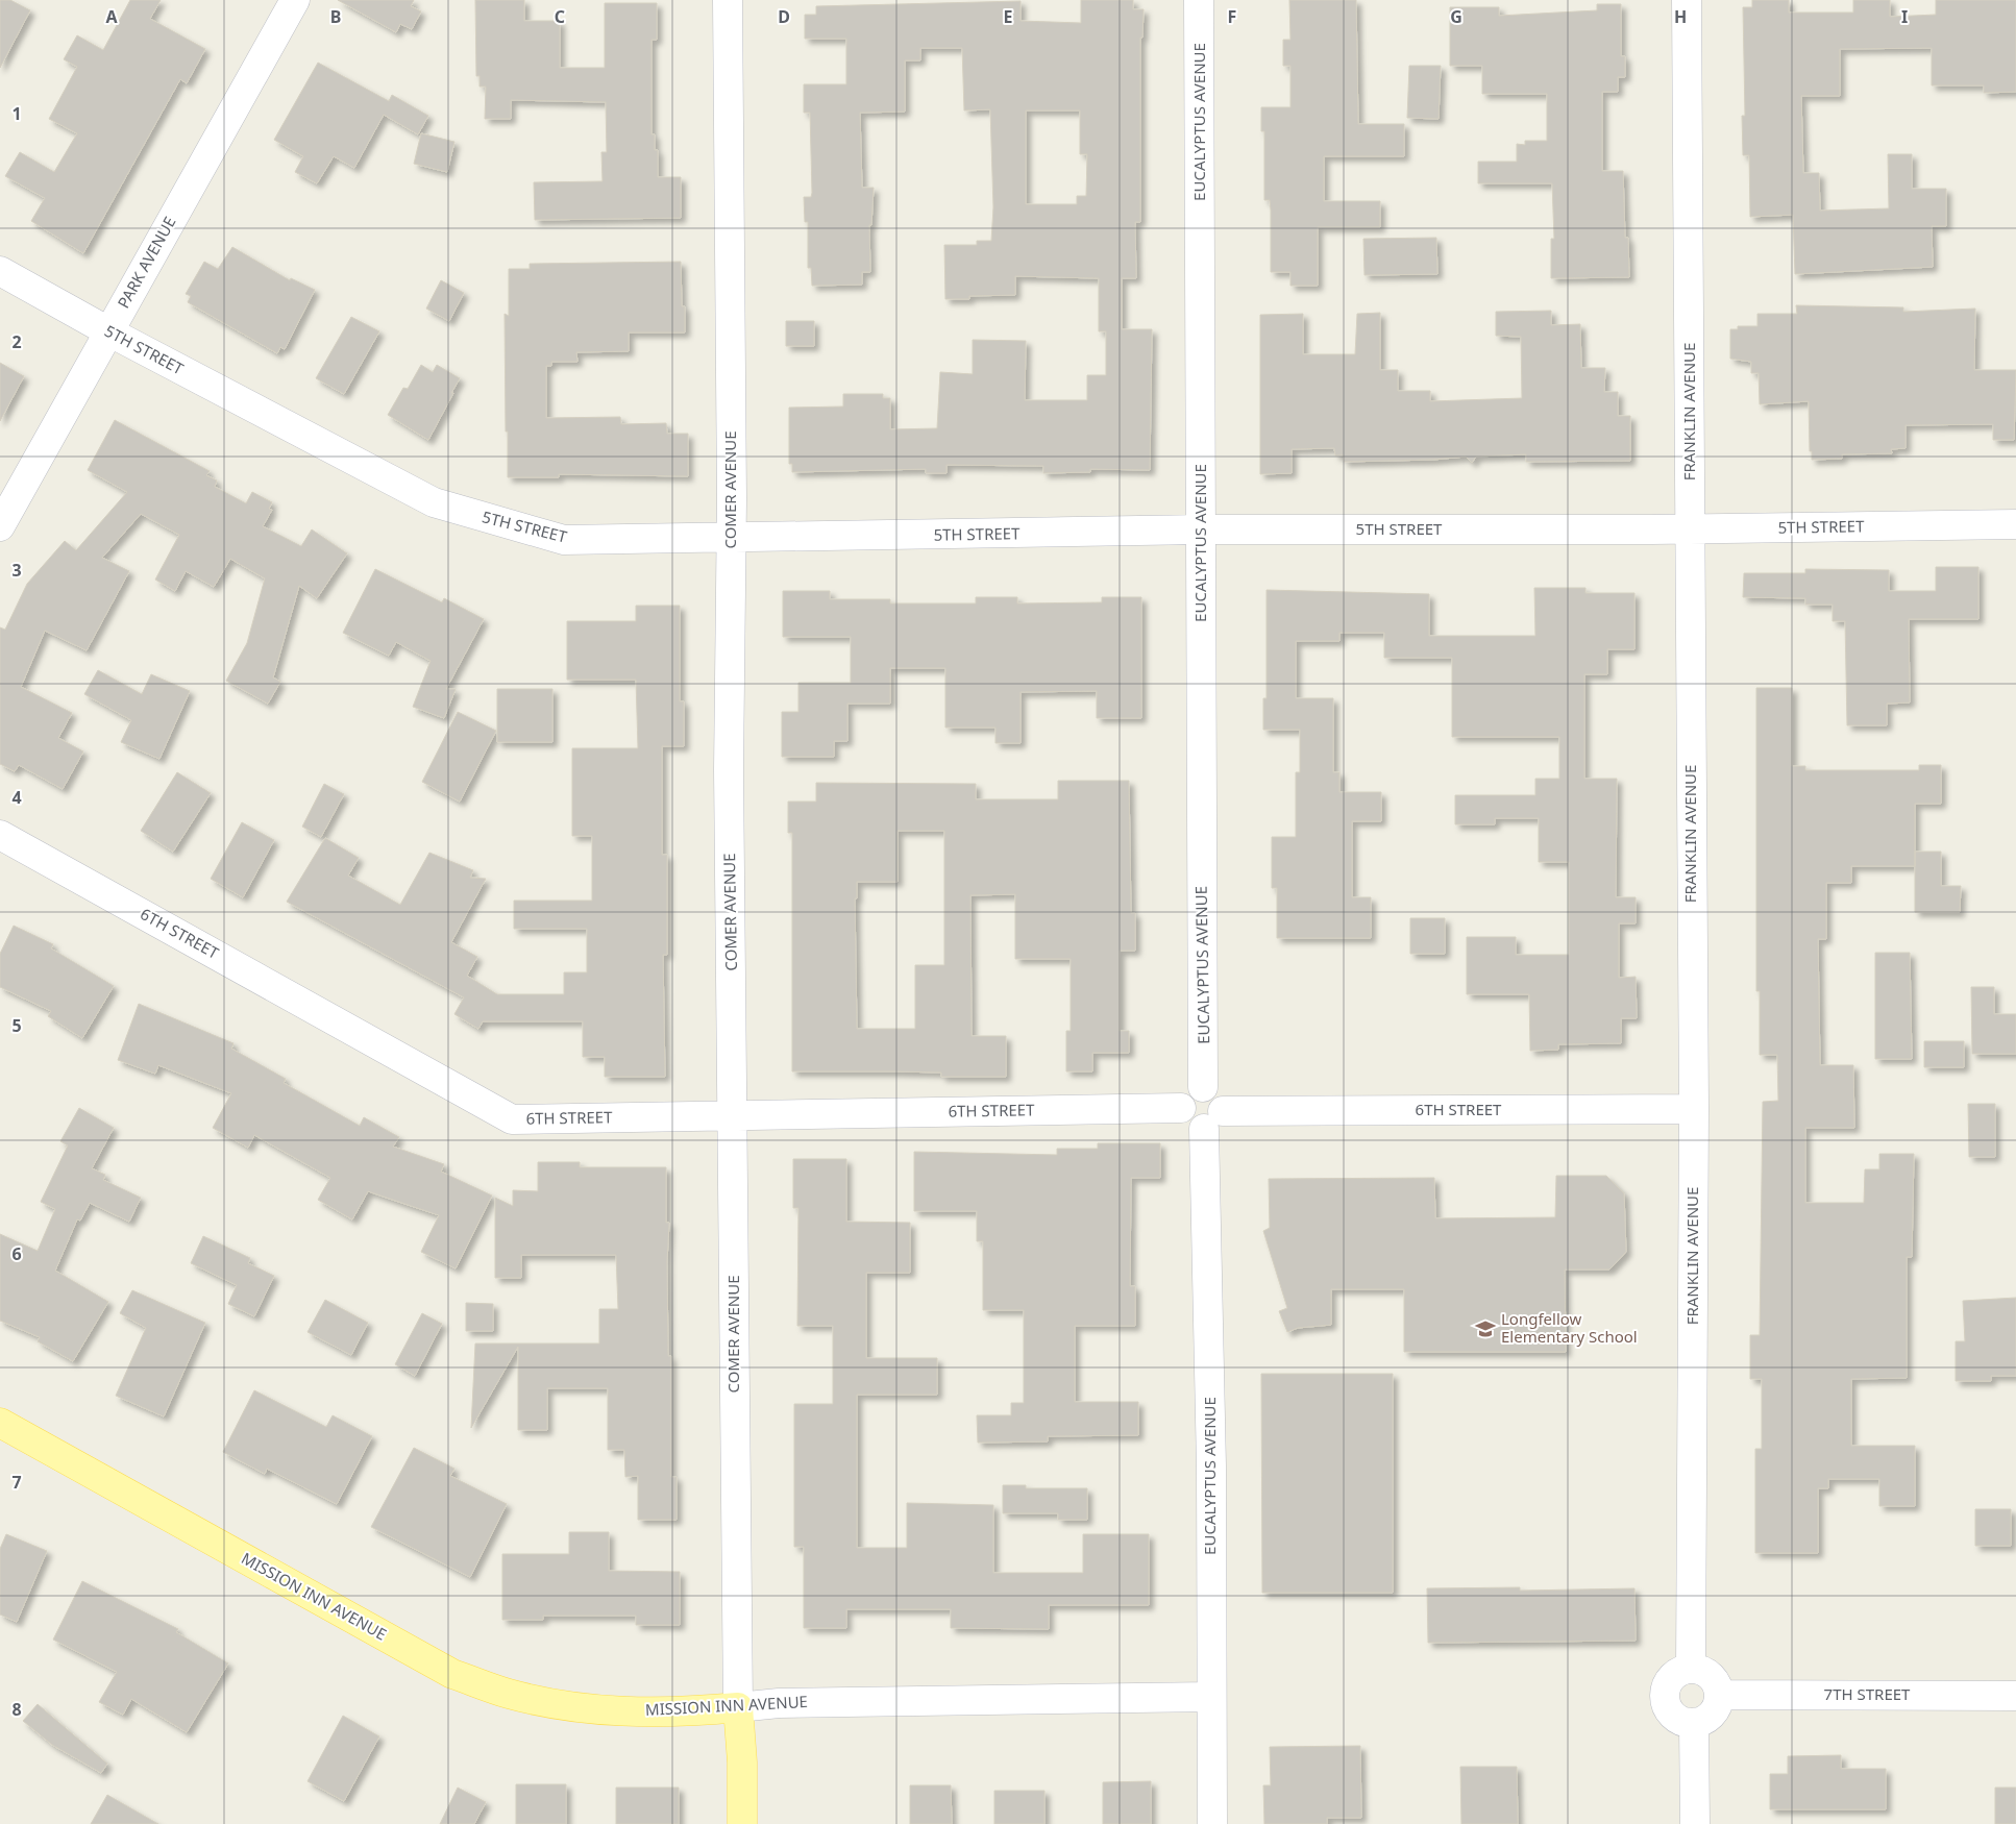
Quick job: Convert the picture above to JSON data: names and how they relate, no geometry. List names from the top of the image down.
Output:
{
  "streets": {
    "main road": ["COMER AVENUE", "MISSION INN AVENUE"],
    "street": [
      "EUCALYPTUS AVENUE",
      "PARK AVENUE",
      "5TH STREET",
      "FRANKLIN AVENUE",
      "6TH STREET",
      "7TH STREET"
    ]
  },
  "crossings": [
    ["EUCALYPTUS AVENUE", "5TH STREET"],
    ["EUCALYPTUS AVENUE", "6TH STREET"],
    ["EUCALYPTUS AVENUE", "MISSION INN AVENUE"],
    ["PARK AVENUE", "5TH STREET"],
    ["5TH STREET", "FRANKLIN AVENUE"],
    ["5TH STREET", "COMER AVENUE"],
    ["FRANKLIN AVENUE", "6TH STREET"],
    ["FRANKLIN AVENUE", "7TH STREET"],
    ["COMER AVENUE", "6TH STREET"],
    ["COMER AVENUE", "MISSION INN AVENUE"]
  ],
  "places": {
    "school or university": ["Longfellow Elementary School"]
  },
  "grid": {
    "columns": [
      "A",
      "B",
      "C",
      "D",
      "E",
      "F",
      "G",
      "H",
      "I"
    ],
    "rows": [
      "1",
      "2",
      "3",
      "4",
      "5",
      "6",
      "7",
      "8"
    ]
  }
}
